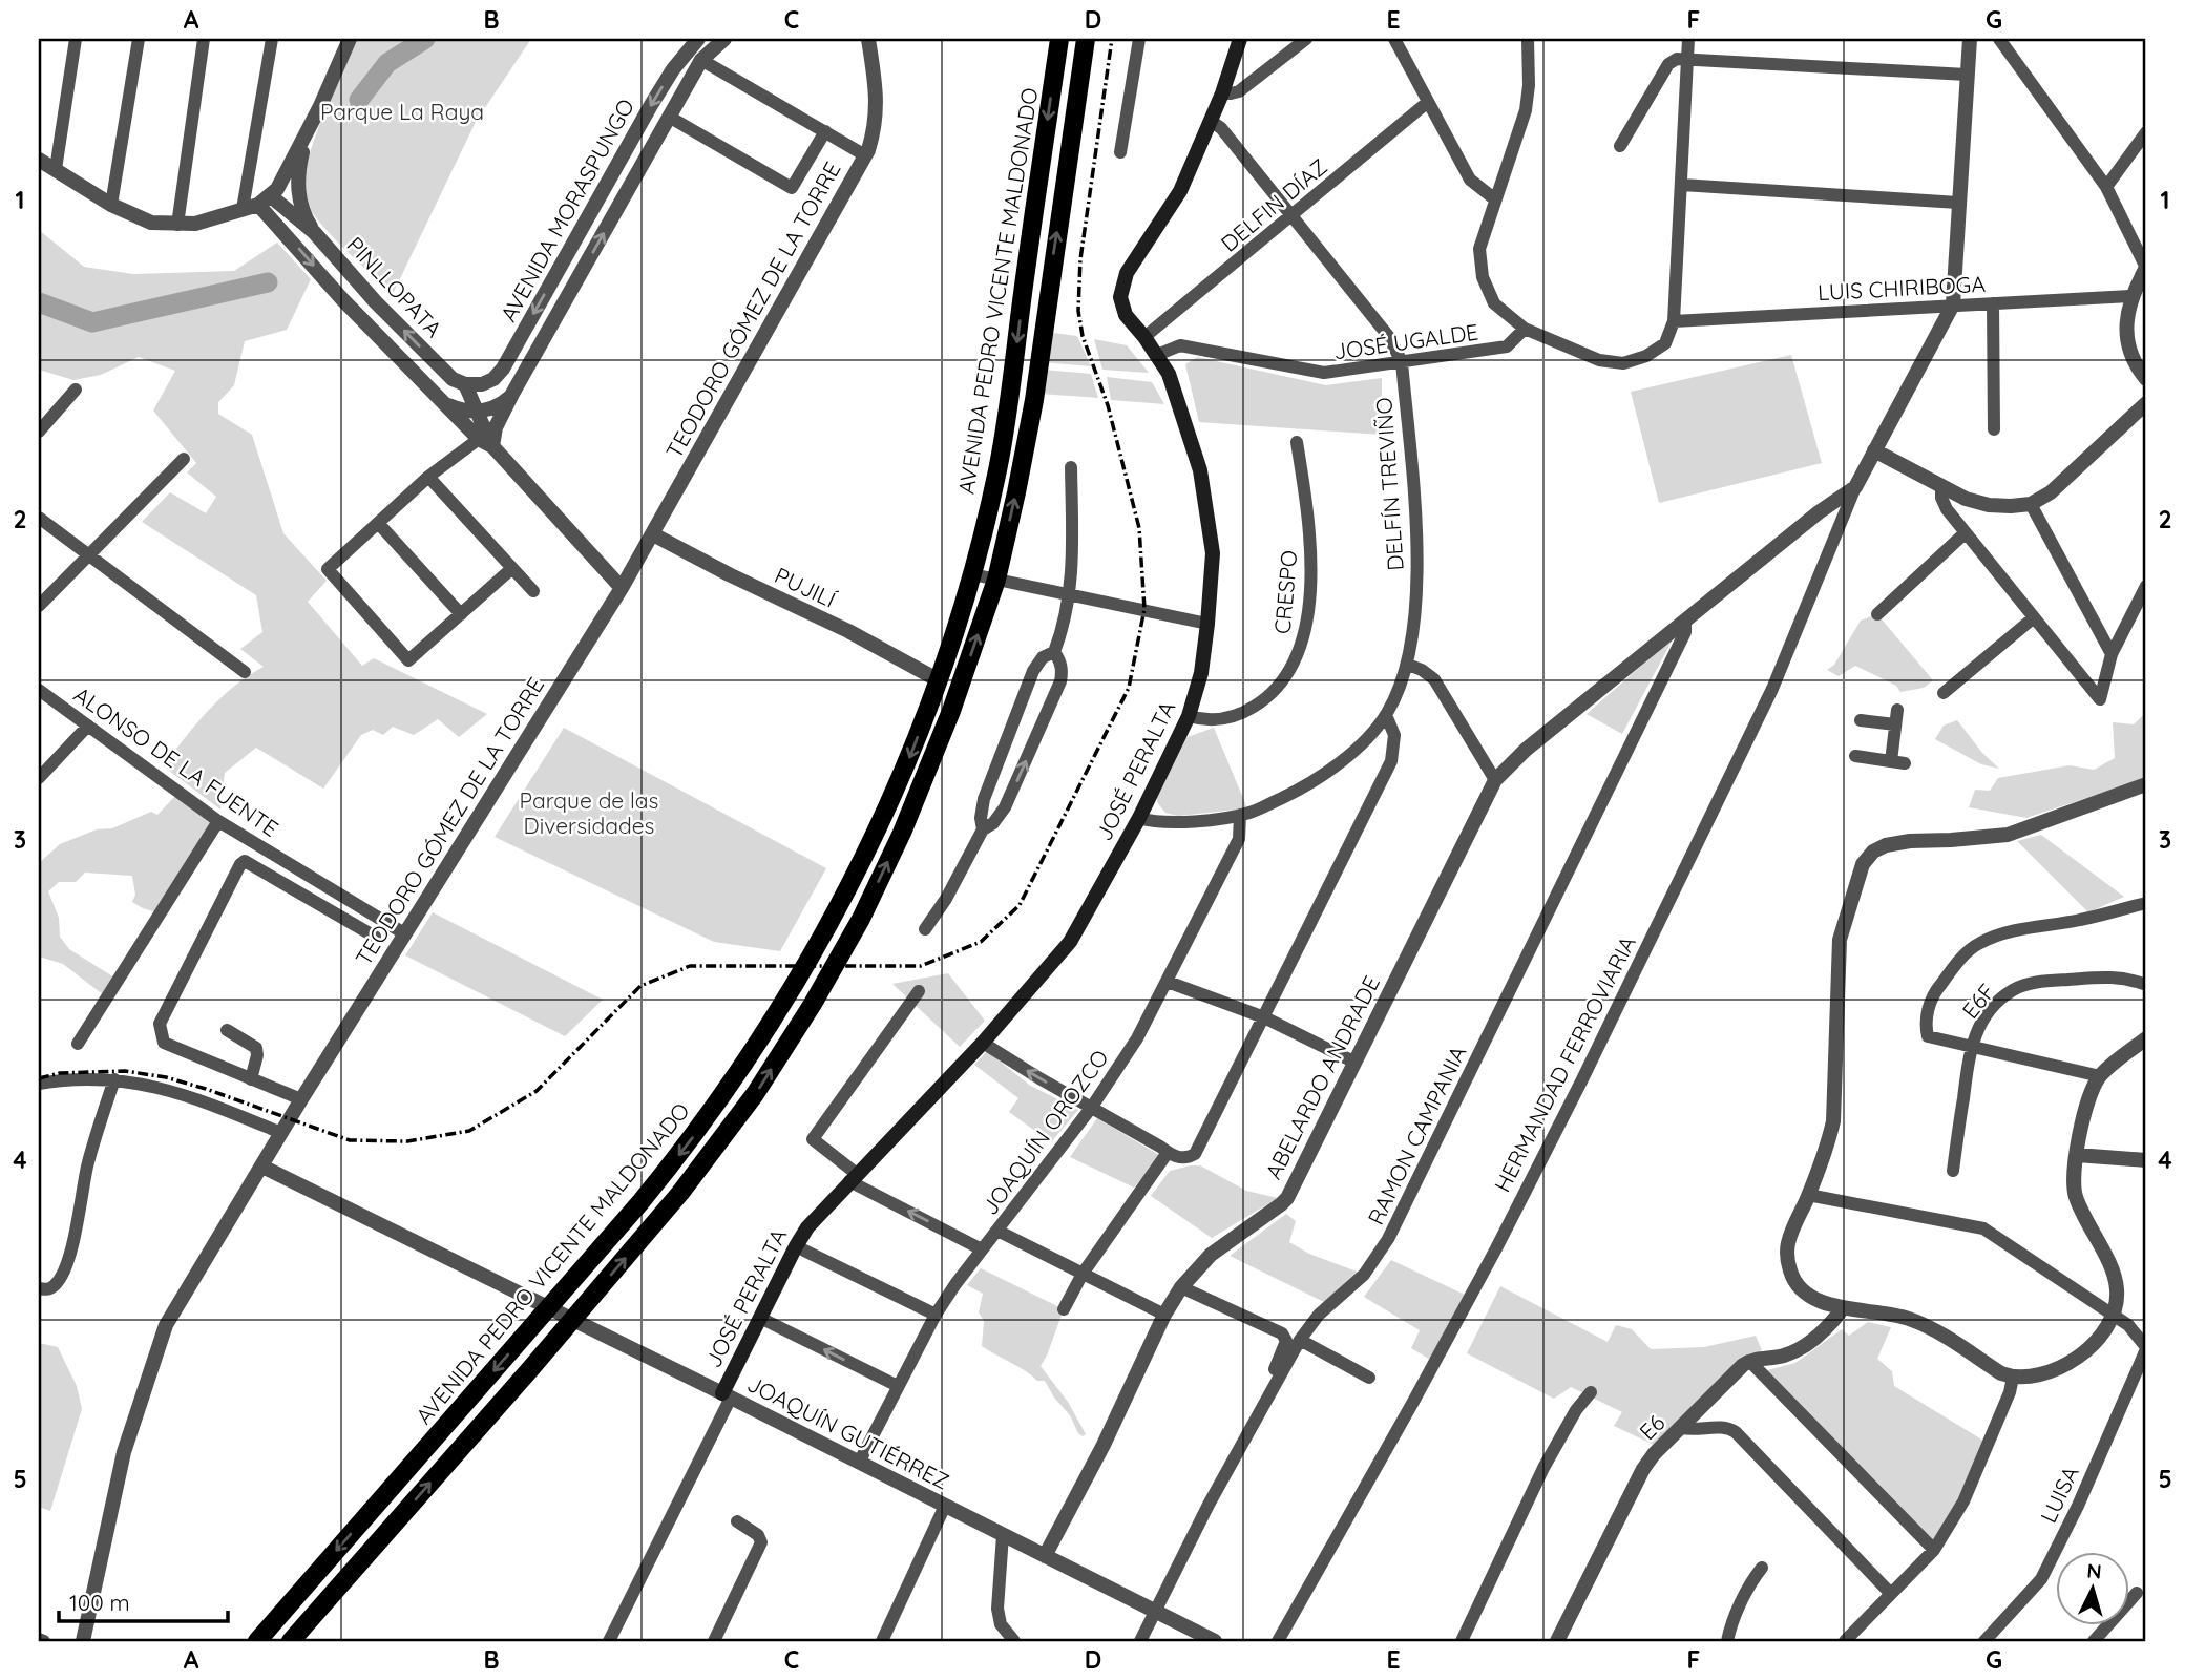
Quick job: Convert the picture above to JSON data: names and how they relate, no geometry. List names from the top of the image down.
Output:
{
  "streets": {
    "main road": ["AVENIDA PEDRO VICENTE MALDONADO", "JOSÉ PERALTA"],
    "street": [
      "DELFIN DÍAZ",
      "AVENIDA MORASPUNGO",
      "PINLLOPATA",
      "LUIS CHIRIBOGA",
      "TEODORO GÓMEZ DE LA TORRE",
      "JOSÉ UGALDE",
      "DELFÍN TREVIÑO",
      "PUJILÍ",
      "CRESPO",
      "ALONSO DE LA FUENTE",
      "E6F",
      "HERMANDAD FERROVIARIA",
      "ABELARDO ANDRADE",
      "JOAQUÍN OROZCO",
      "RAMON CAMPANIA",
      "E6",
      "JOAQUÍN GUTIÉRREZ",
      "LUISA"
    ]
  },
  "crossings": [
    ["DELFIN DÍAZ", "DELFÍN TREVIÑO"],
    ["DELFIN DÍAZ", "JOSÉ PERALTA"],
    ["AVENIDA MORASPUNGO", "PINLLOPATA"],
    ["PINLLOPATA", "TEODORO GÓMEZ DE LA TORRE"],
    ["LUIS CHIRIBOGA", "HERMANDAD FERROVIARIA"],
    ["AVENIDA PEDRO VICENTE MALDONADO", "PUJILÍ"],
    ["AVENIDA PEDRO VICENTE MALDONADO", "JOAQUÍN GUTIÉRREZ"],
    ["TEODORO GÓMEZ DE LA TORRE", "PUJILÍ"],
    ["TEODORO GÓMEZ DE LA TORRE", "ALONSO DE LA FUENTE"],
    ["TEODORO GÓMEZ DE LA TORRE", "JOAQUÍN GUTIÉRREZ"],
    ["JOSÉ UGALDE", "DELFÍN TREVIÑO"],
    ["JOSÉ UGALDE", "JOSÉ PERALTA"],
    ["DELFÍN TREVIÑO", "JOSÉ PERALTA"],
    ["DELFÍN TREVIÑO", "JOAQUÍN OROZCO"],
    ["CRESPO", "JOSÉ PERALTA"],
    ["JOSÉ PERALTA", "JOAQUÍN GUTIÉRREZ"],
    ["HERMANDAD FERROVIARIA", "ABELARDO ANDRADE"],
    ["HERMANDAD FERROVIARIA", "RAMON CAMPANIA"],
    ["ABELARDO ANDRADE", "JOAQUÍN GUTIÉRREZ"],
    ["JOAQUÍN OROZCO", "JOAQUÍN GUTIÉRREZ"],
    ["RAMON CAMPANIA", "JOAQUÍN GUTIÉRREZ"]
  ],
  "parks": ["Parque La Raya", "Parque de las Diversidades"],
  "scale_bar": "100 m",
  "north": "top",
  "grid": {
    "columns": [
      "A",
      "B",
      "C",
      "D",
      "E",
      "F",
      "G"
    ],
    "rows": [
      "1",
      "2",
      "3",
      "4",
      "5"
    ]
  }
}
